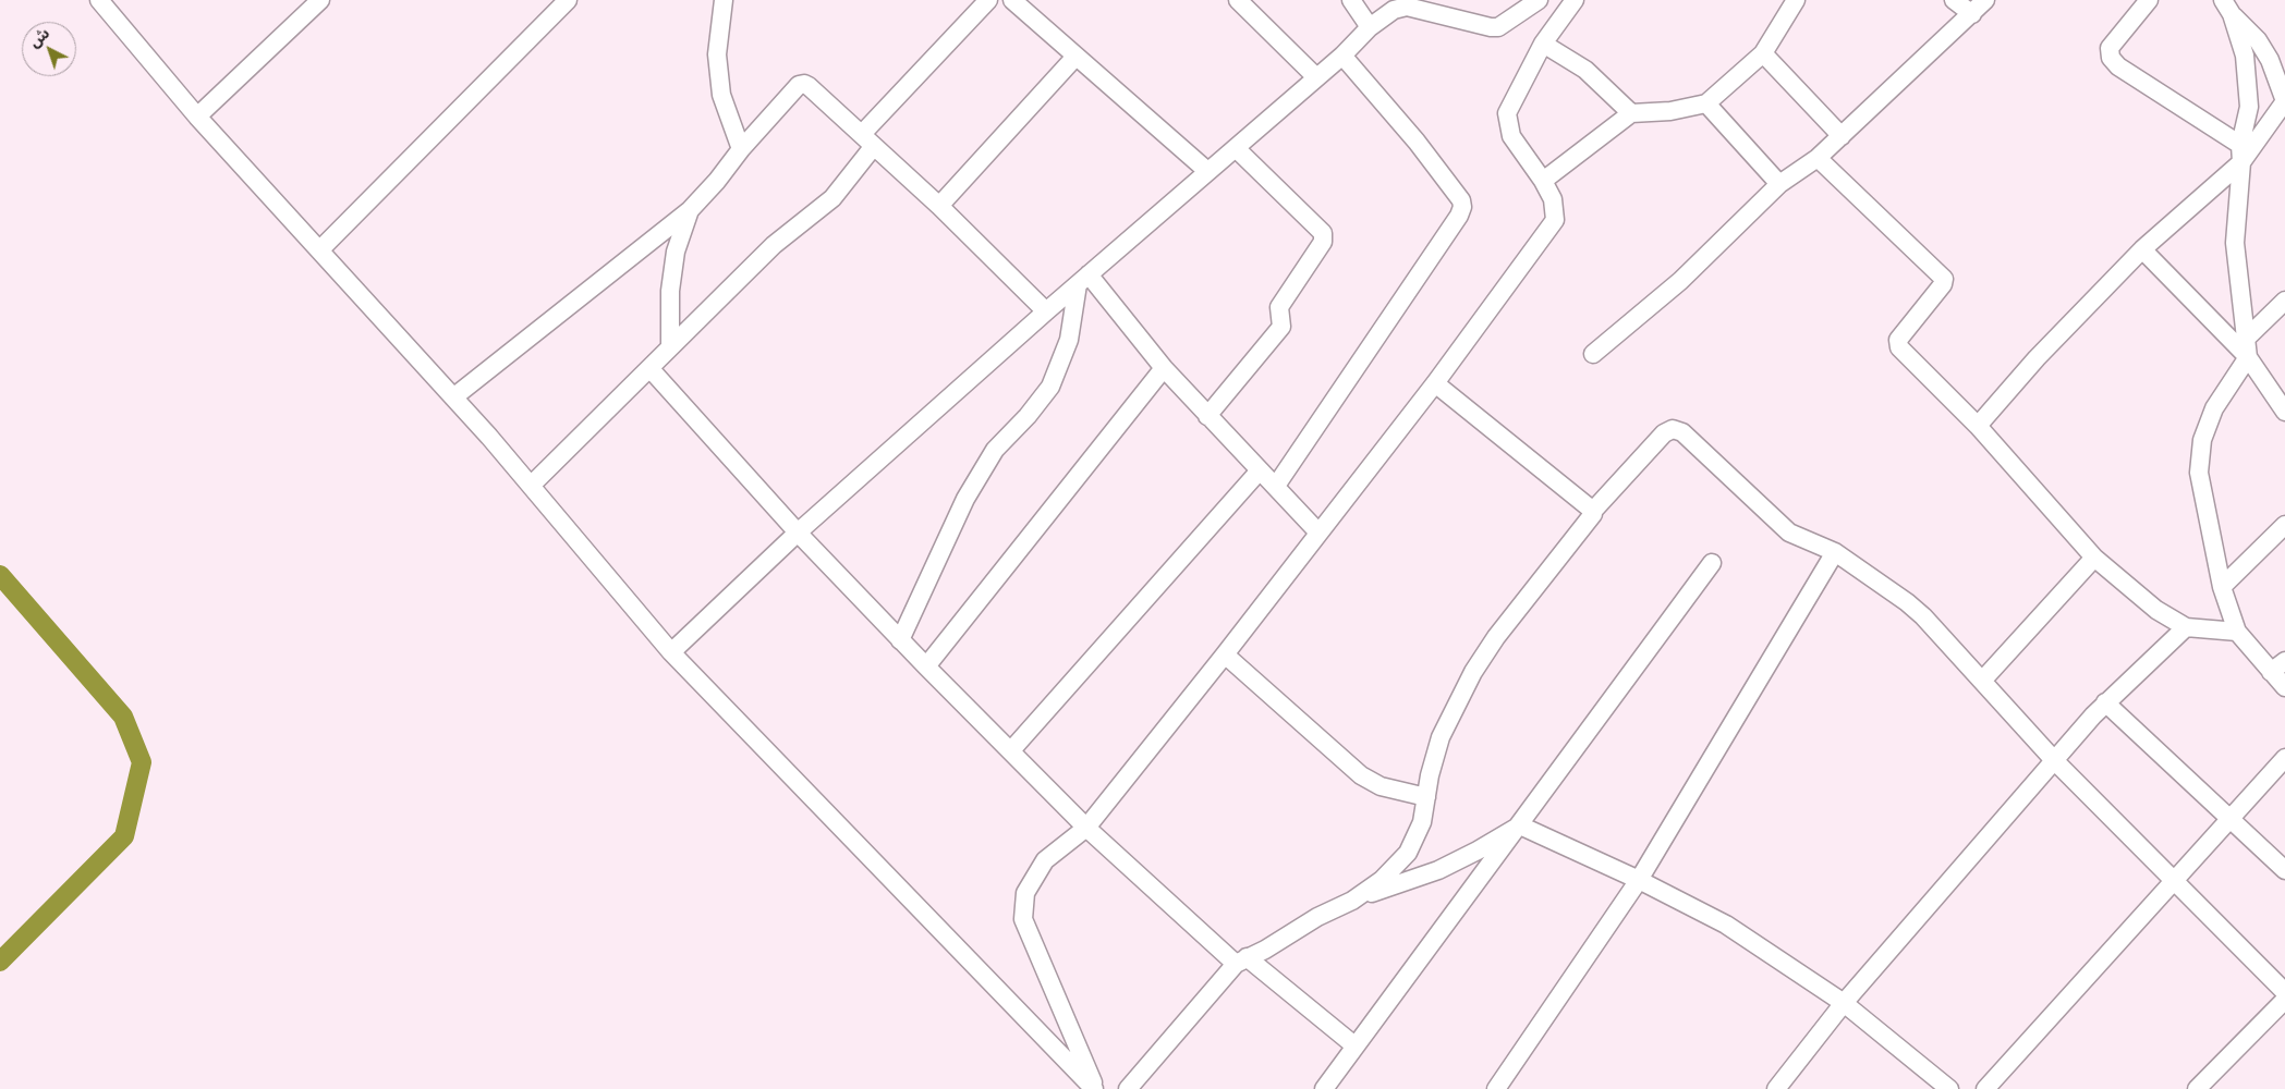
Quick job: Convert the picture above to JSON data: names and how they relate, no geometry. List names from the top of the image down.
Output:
{
  "north": "top left"
}
